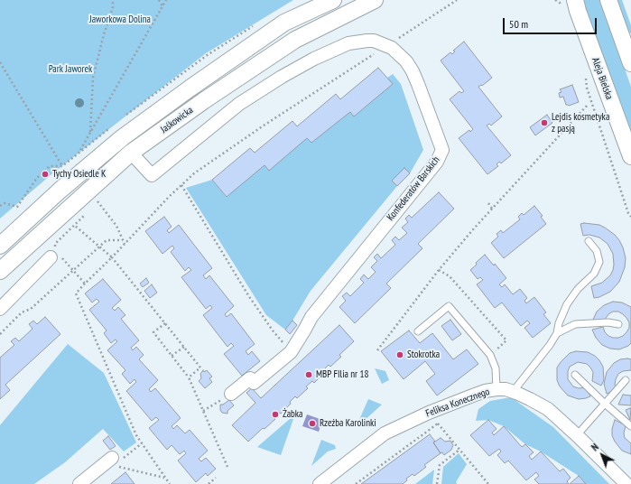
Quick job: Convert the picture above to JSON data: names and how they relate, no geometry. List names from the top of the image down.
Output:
{
  "streets": {
    "street": [
      "Aleja Bielska",
      "Jaśkowicka",
      "Konfederatów Barskich",
      "Feliksa Konecznego"
    ]
  },
  "crossings": [
    ["Jaśkowicka", "Konfederatów Barskich"]
  ],
  "parks": ["Jaworkowa Dolina", "Park Jaworek"],
  "places": [
    "Lejdis kosmetyka z pasją",
    "Tychy Osiedle K",
    "Stokrotka",
    "MBP FIlia nr 18",
    "Żabka",
    "Rzeźba Karolinki"
  ],
  "scale_bar": "50 m",
  "north": "top left"
}
